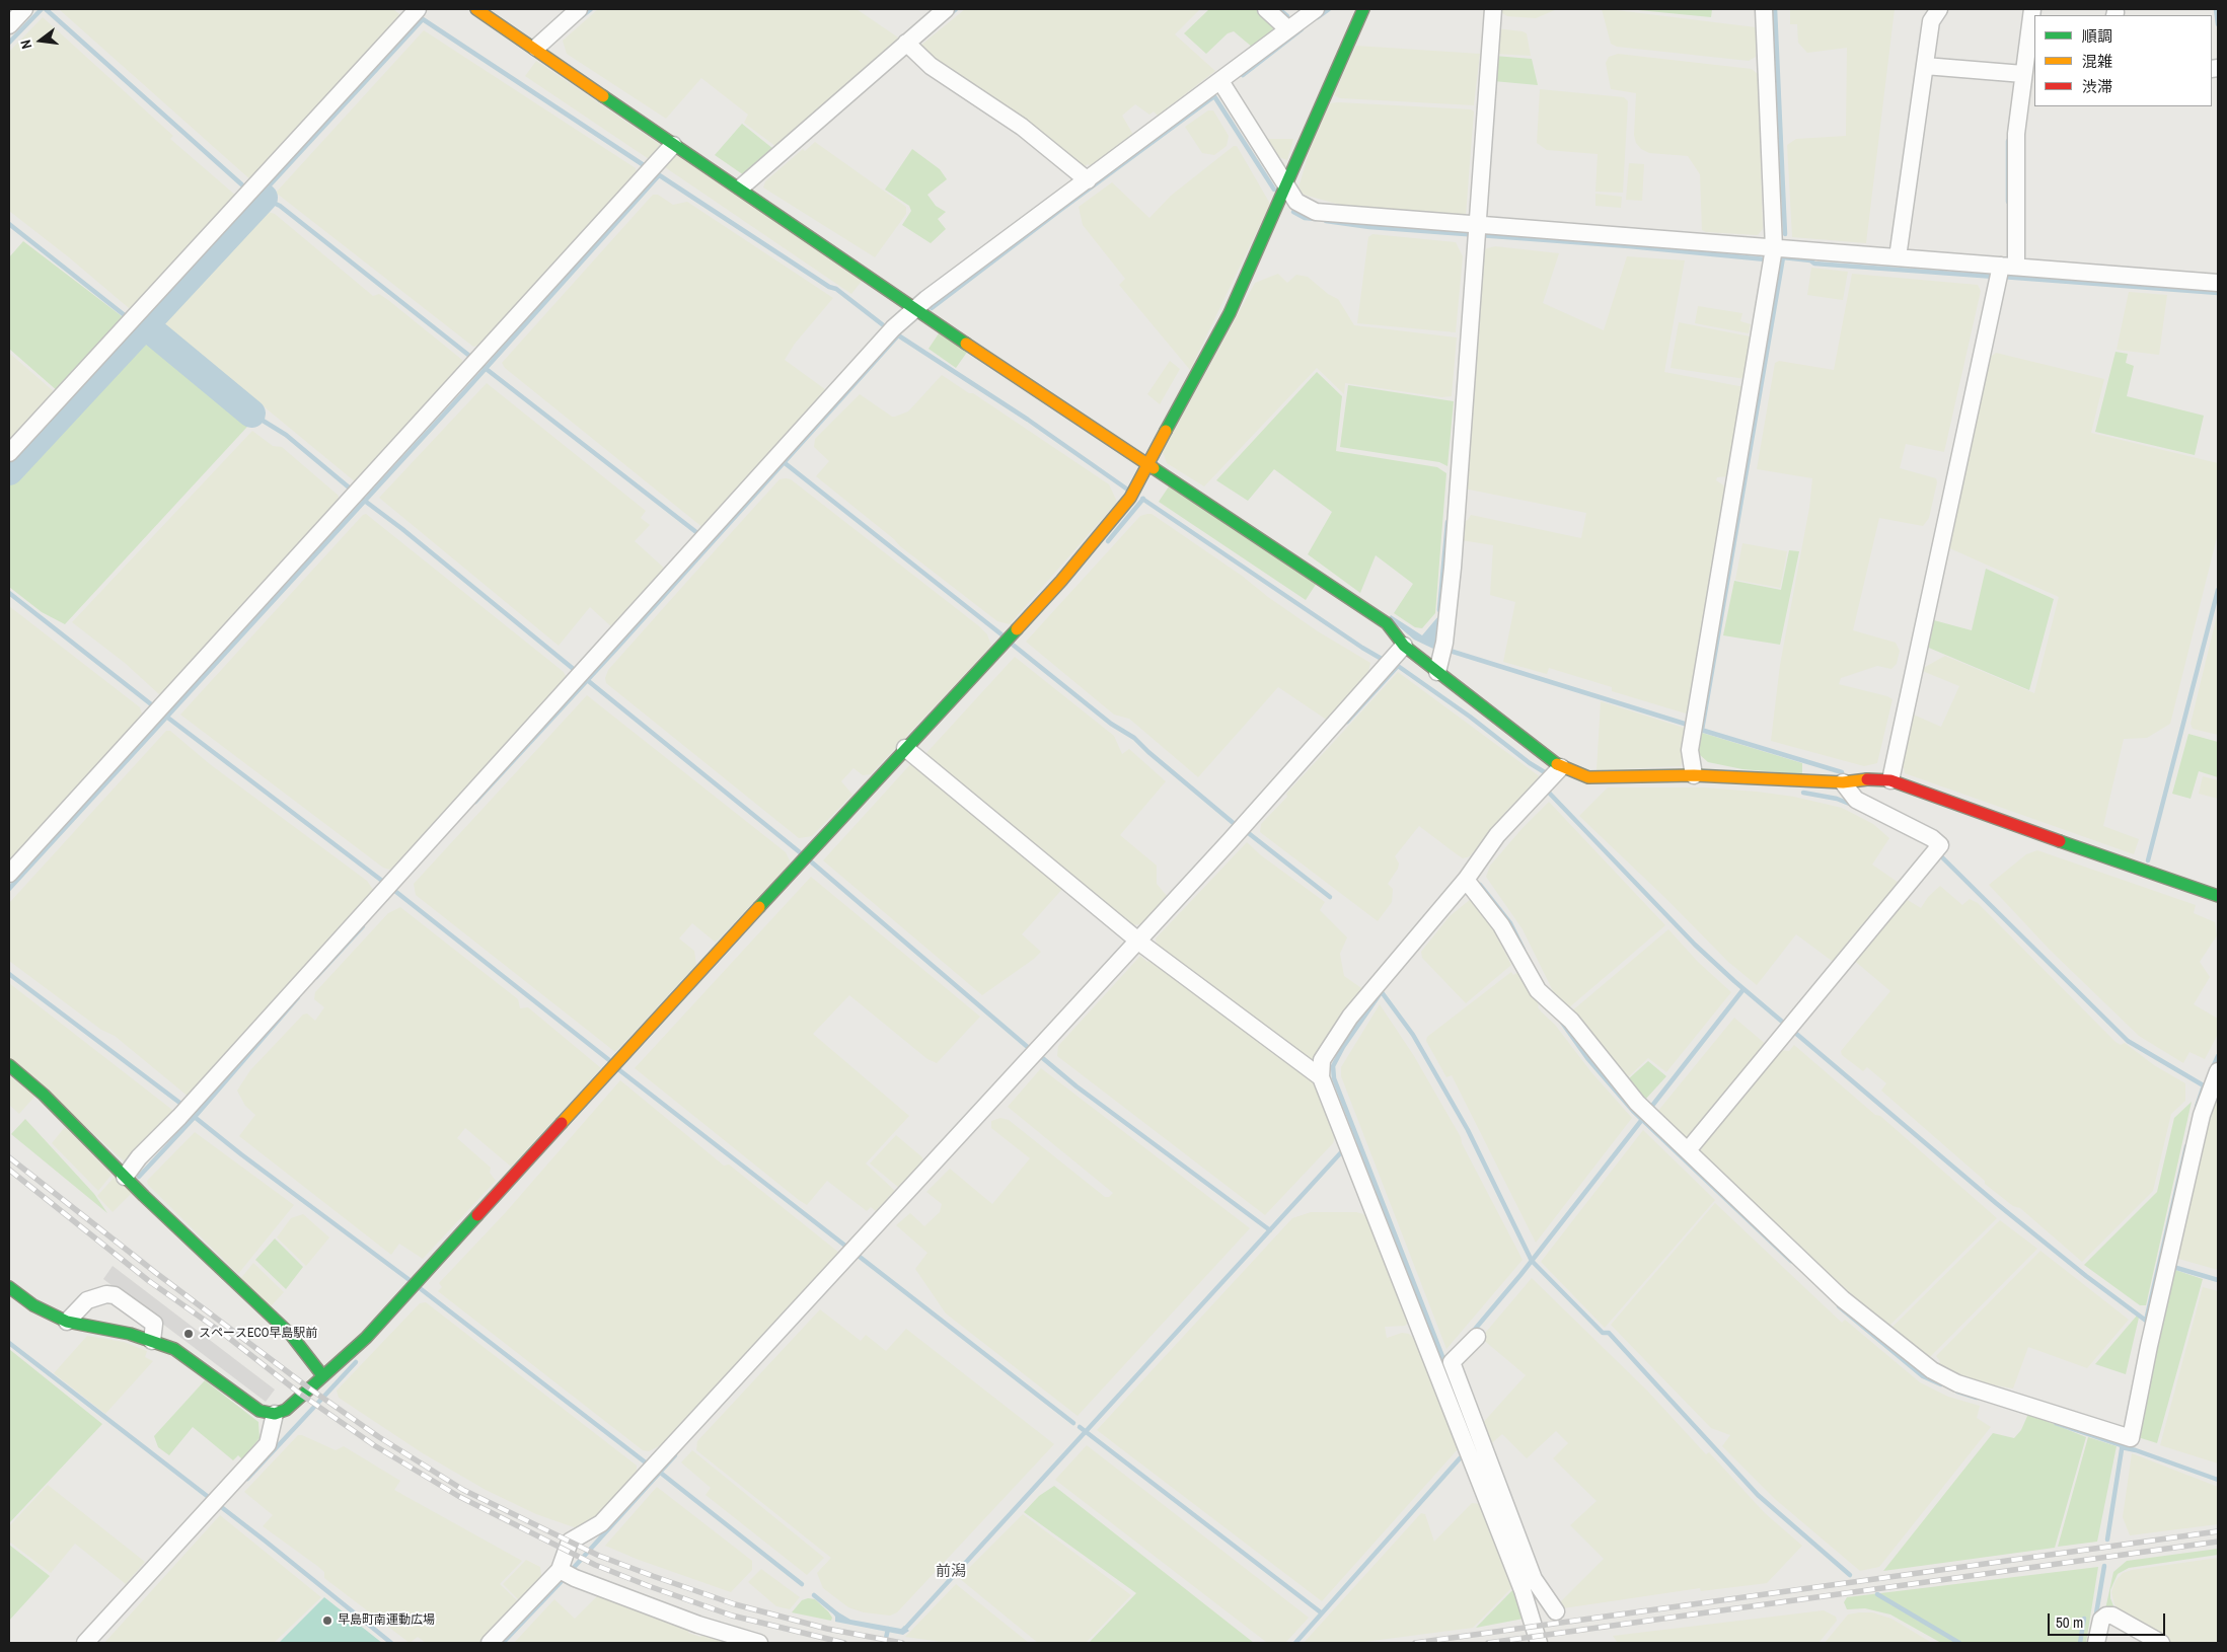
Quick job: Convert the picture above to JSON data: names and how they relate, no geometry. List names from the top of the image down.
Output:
{
  "districts": ["前潟"],
  "places": ["スペースECO早島駅前", "早島町南運動広場"],
  "legend": ["順調", "混雑", "渋滞"],
  "scale_bar": "50 m",
  "north": "left"
}
